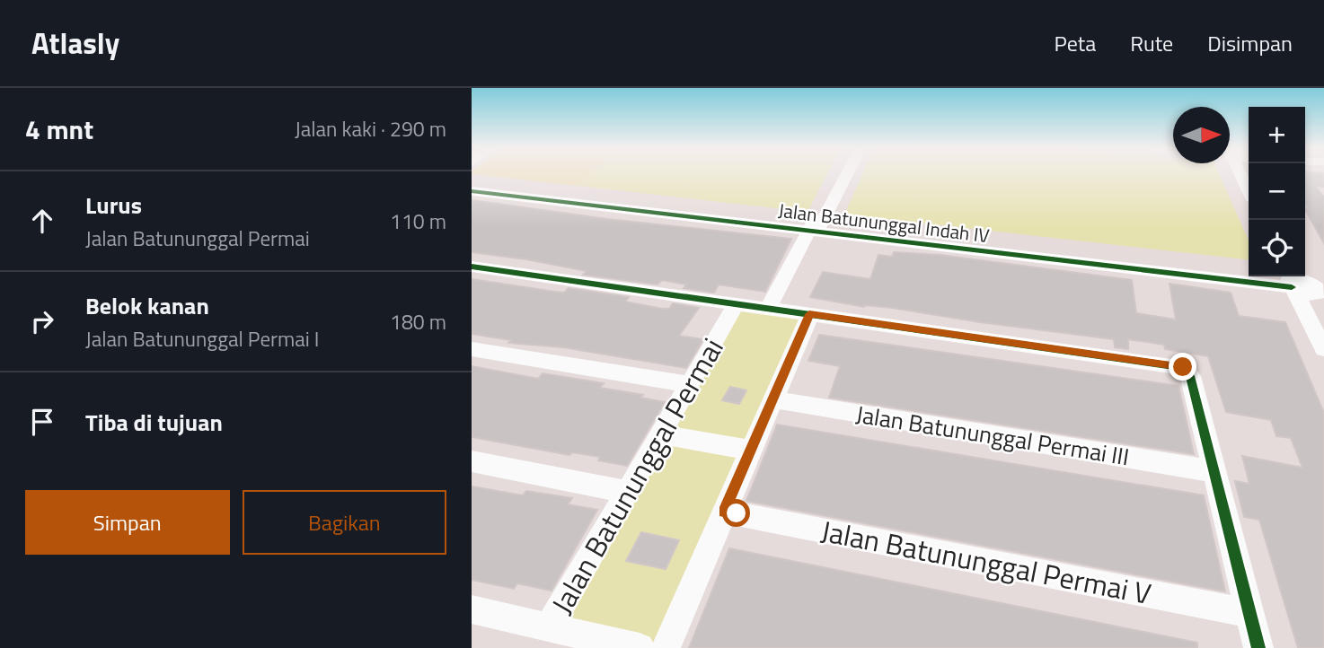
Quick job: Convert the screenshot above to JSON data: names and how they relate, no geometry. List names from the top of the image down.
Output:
{
  "streets": {
    "street": [
      "Jalan Batununggal Indah IV",
      "Jalan Batununggal Permai III",
      "Jalan Batununggal Permai",
      "Jalan Batununggal Permai V"
    ]
  },
  "north": "right",
  "page": {
    "header": "Atlasly",
    "nav": ["Peta", "Rute", "Disimpan"],
    "heading": ["4 mnt", "Jalan kaki · 290 m"],
    "map_buttons": ["+", "−"],
    "list": [
      ["Lurus", "Jalan Batununggal Permai", "110 m"],
      ["Belok kanan", "Jalan Batununggal Permai I", "180 m"],
      "Tiba di tujuan"
    ],
    "buttons": ["Simpan", "Bagikan"]
  }
}
